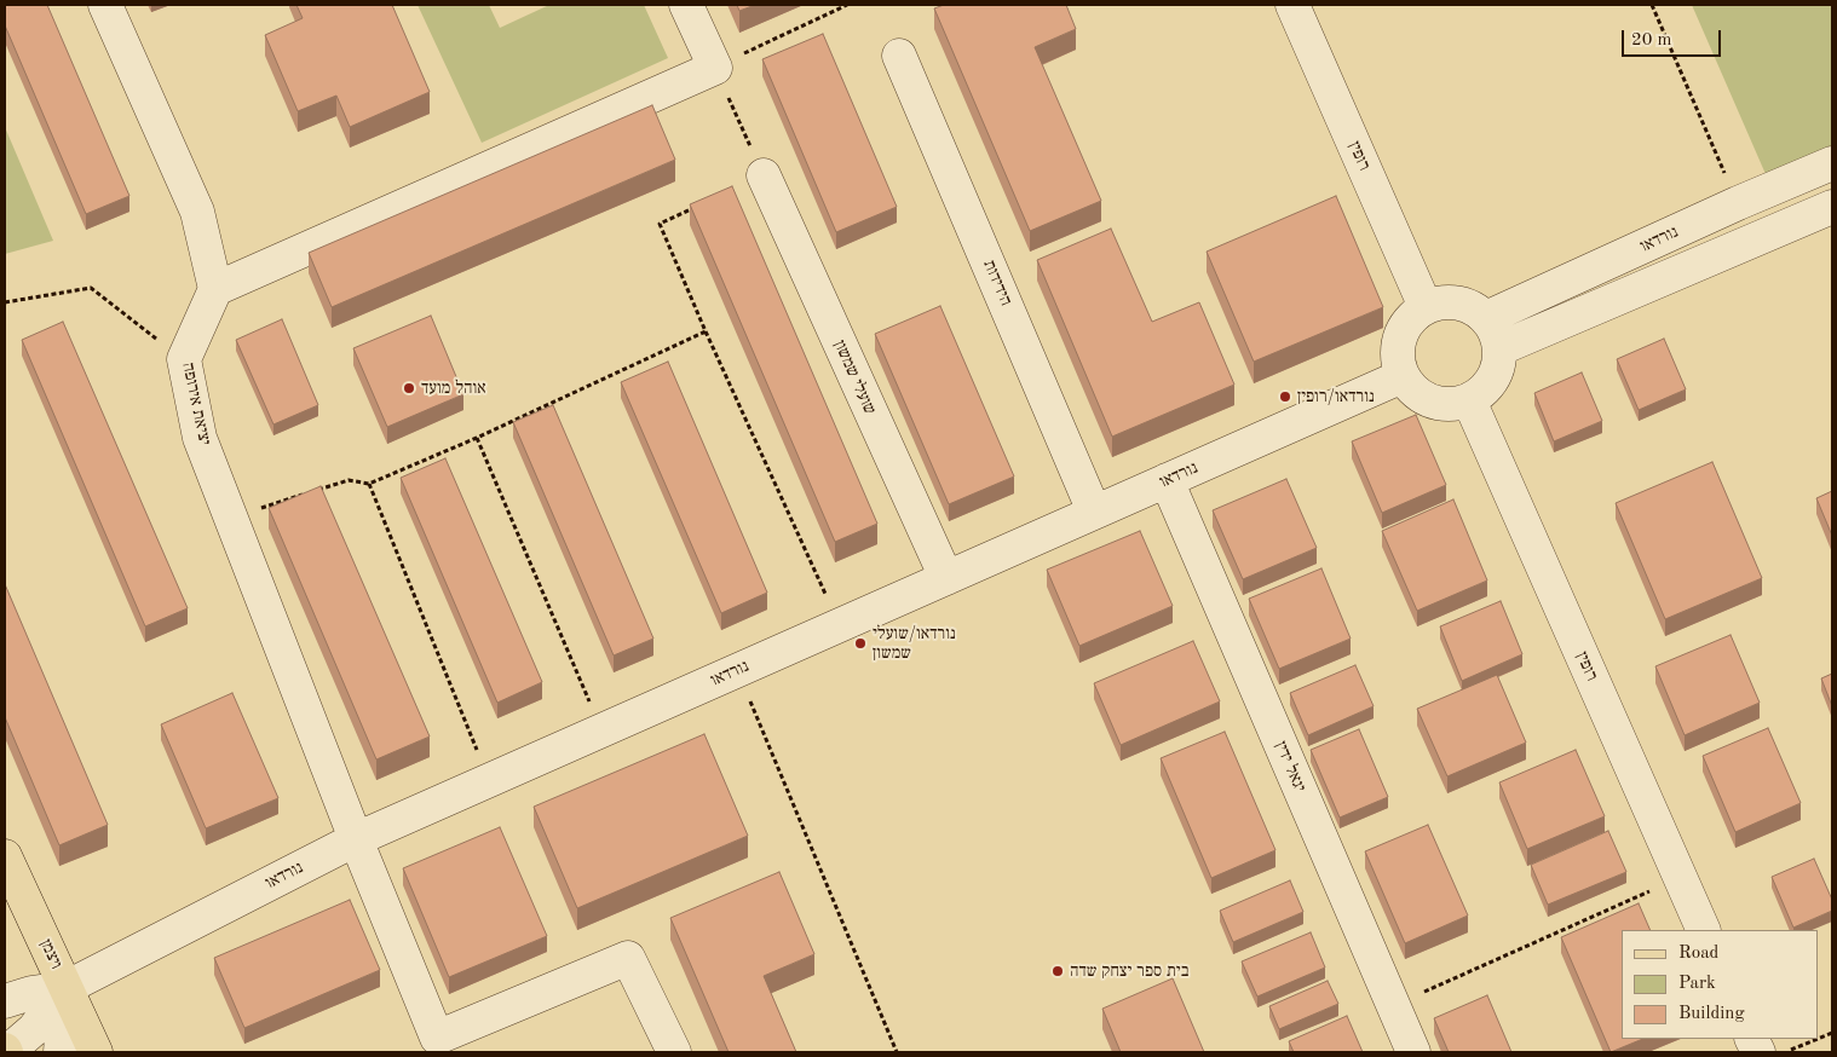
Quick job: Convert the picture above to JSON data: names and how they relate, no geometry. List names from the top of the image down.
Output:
{
  "streets": {
    "main road": ["ויצמן"],
    "street": [
      "רופין",
      "נורדאו",
      "הידידות",
      "שועלי שמשון",
      "יציאת אירופה",
      "יגאל ידין"
    ]
  },
  "crossings": [
    ["רופין", "נורדאו"],
    ["נורדאו", "הידידות"],
    ["נורדאו", "שועלי שמשון"],
    ["נורדאו", "יציאת אירופה"],
    ["נורדאו", "יגאל ידין"],
    ["נורדאו", "ויצמן"]
  ],
  "places": [
    "אוהל מועד",
    "נורדאו/רופין",
    "נורדאו/שועלי שמשון",
    "בית ספר יצחק שדה"
  ],
  "legend": ["Road", "Park", "Building"],
  "scale_bar": "20 m"
}
